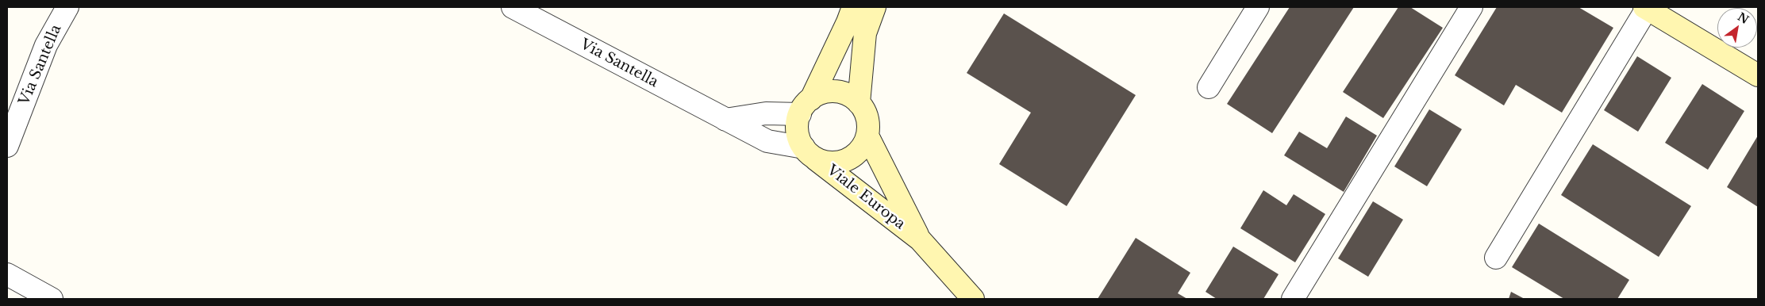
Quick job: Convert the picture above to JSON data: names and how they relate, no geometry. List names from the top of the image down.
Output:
{
  "streets": {
    "street": ["Via Santella", "Viale Europa"]
  },
  "crossings": [
    ["Via Santella", "Viale Europa"]
  ],
  "north": "top right"
}
